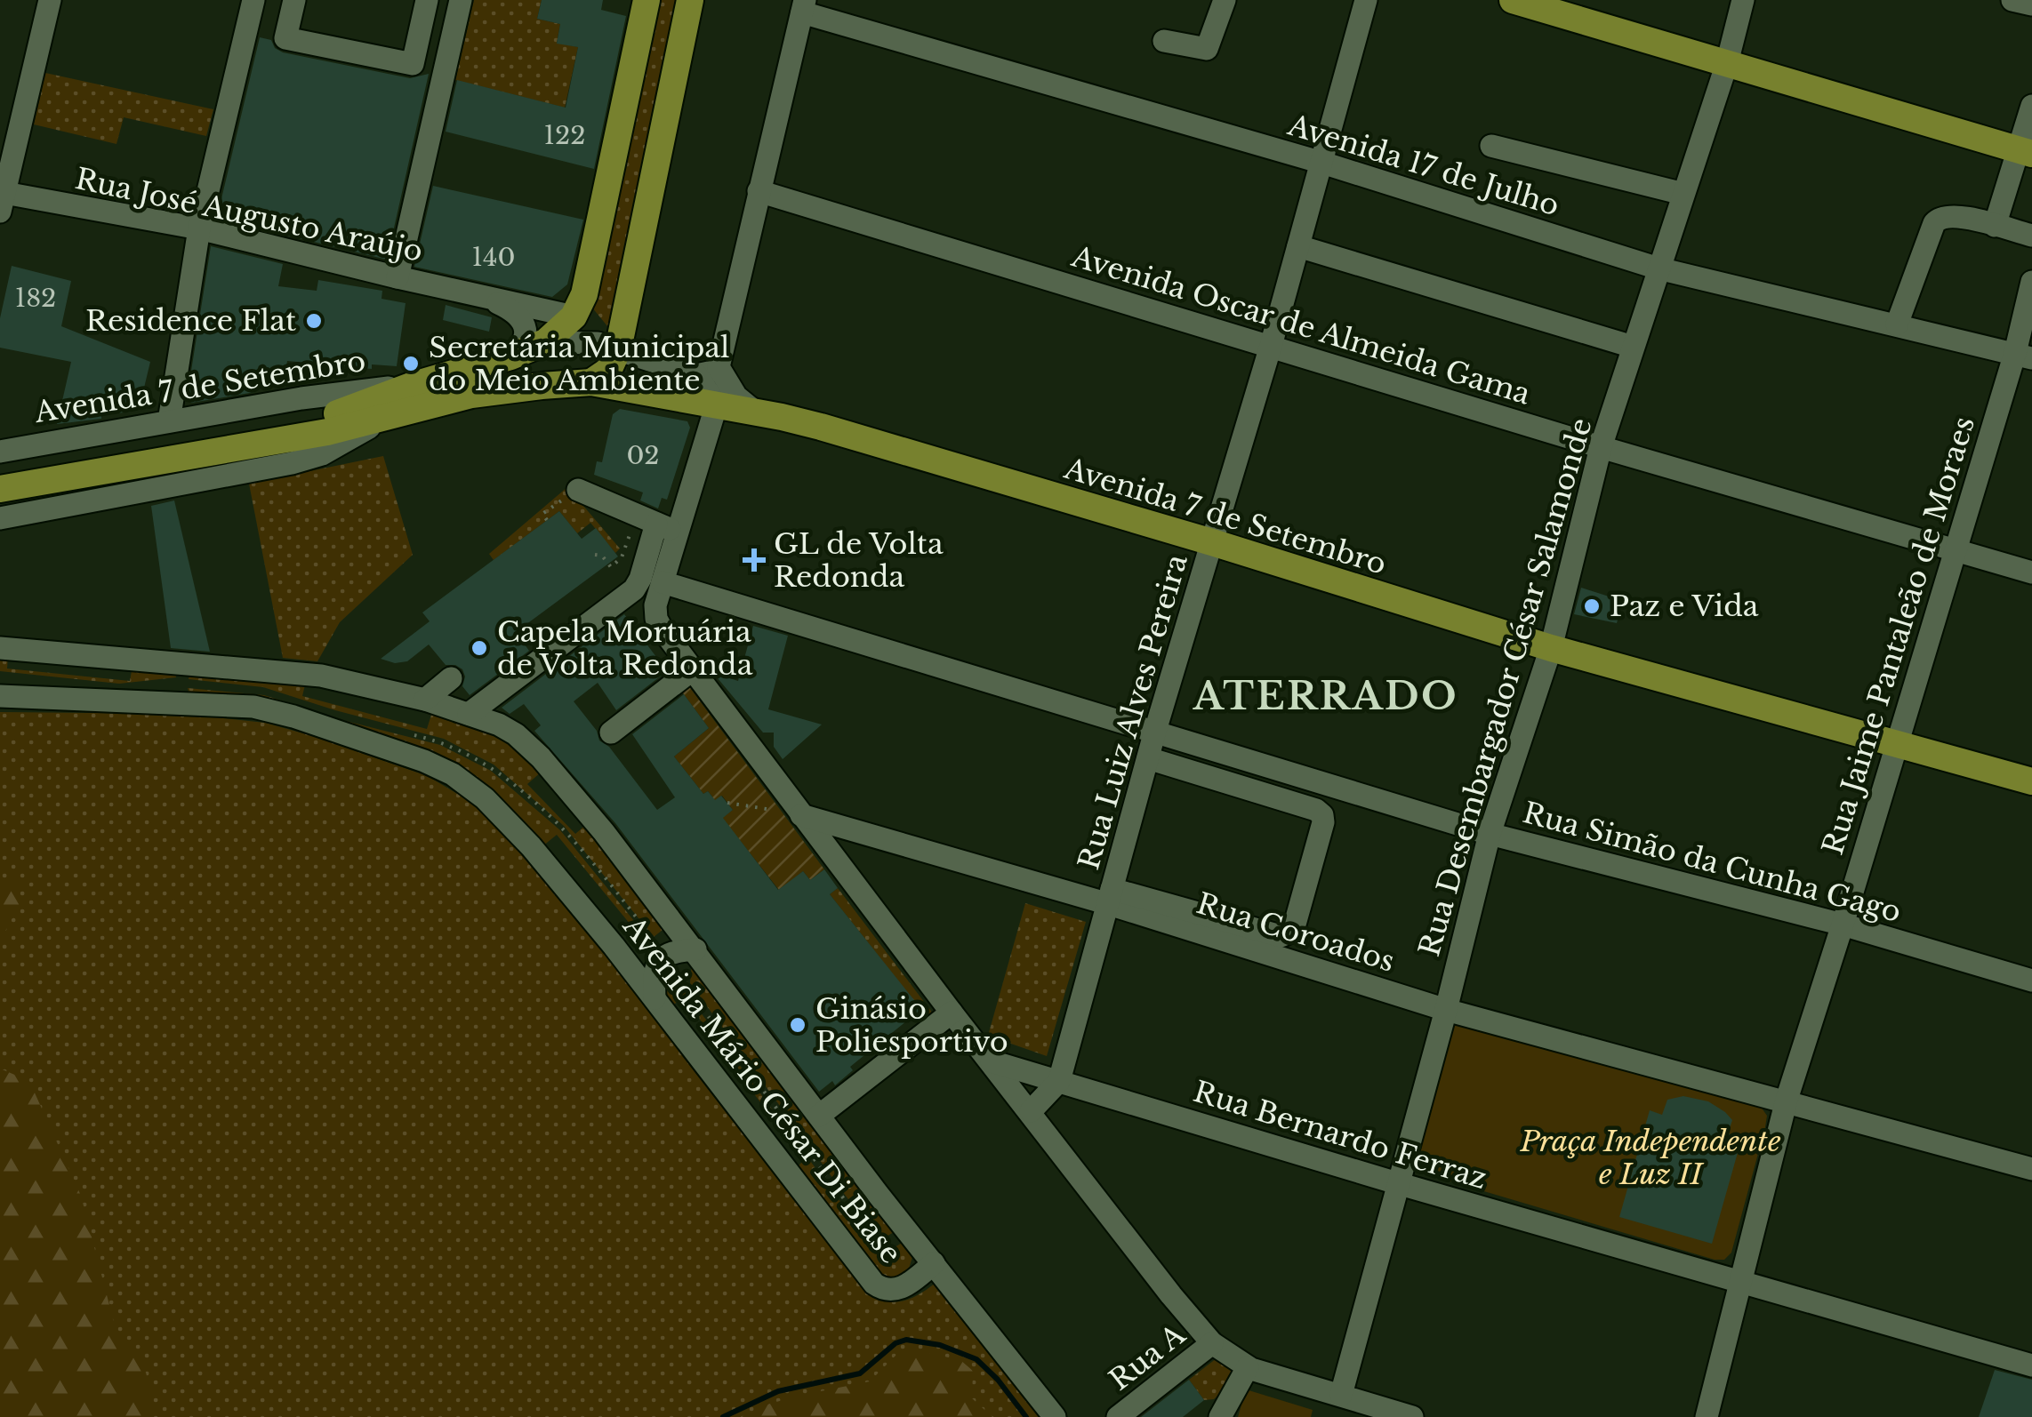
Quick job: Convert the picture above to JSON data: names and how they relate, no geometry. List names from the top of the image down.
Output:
{
  "streets": {
    "main road": ["Avenida 7 de Setembro"],
    "street": [
      "Avenida 17 de Julho",
      "Rua José Augusto Araújo",
      "Avenida Oscar de Almeida Gama",
      "Rua Jaime Pantaleão de Moraes",
      "Rua Desembargador César Salamonde",
      "Rua Luiz Alves Pereira",
      "Rua Simão da Cunha Gago",
      "Rua Coroados",
      "Avenida Mário César Di Biase",
      "Rua Bernardo Ferraz",
      "Rua A"
    ]
  },
  "crossings": [
    ["Avenida 17 de Julho", "Rua Jaime Pantaleão de Moraes"],
    ["Avenida 17 de Julho", "Rua Desembargador César Salamonde"],
    ["Avenida 17 de Julho", "Rua Luiz Alves Pereira"],
    ["Rua José Augusto Araújo", "Avenida 7 de Setembro"],
    ["Avenida Oscar de Almeida Gama", "Rua Jaime Pantaleão de Moraes"],
    ["Avenida Oscar de Almeida Gama", "Rua Desembargador César Salamonde"],
    ["Avenida Oscar de Almeida Gama", "Rua Luiz Alves Pereira"],
    ["Avenida 7 de Setembro", "Rua Jaime Pantaleão de Moraes"],
    ["Avenida 7 de Setembro", "Rua Desembargador César Salamonde"],
    ["Avenida 7 de Setembro", "Rua Luiz Alves Pereira"],
    ["Rua Jaime Pantaleão de Moraes", "Rua Simão da Cunha Gago"],
    ["Rua Jaime Pantaleão de Moraes", "Rua Coroados"],
    ["Rua Jaime Pantaleão de Moraes", "Rua Bernardo Ferraz"],
    ["Rua Desembargador César Salamonde", "Rua Simão da Cunha Gago"],
    ["Rua Desembargador César Salamonde", "Rua Coroados"],
    ["Rua Desembargador César Salamonde", "Rua Bernardo Ferraz"],
    ["Rua Luiz Alves Pereira", "Rua Simão da Cunha Gago"],
    ["Rua Luiz Alves Pereira", "Rua Coroados"],
    ["Rua Luiz Alves Pereira", "Rua Bernardo Ferraz"]
  ],
  "districts": ["ATERRADO"],
  "parks": ["Praça Independente e Luz II"],
  "places": {
    "other": [
      "Residence Flat",
      "Secretária Municipal do Meio Ambiente",
      "Paz e Vida",
      "Capela Mortuária de Volta Redonda",
      "Ginásio Poliesportivo"
    ],
    "health": ["GL de Volta Redonda"]
  },
  "house_numbers": [
    "122",
    "140",
    "182",
    "02"
  ]
}
